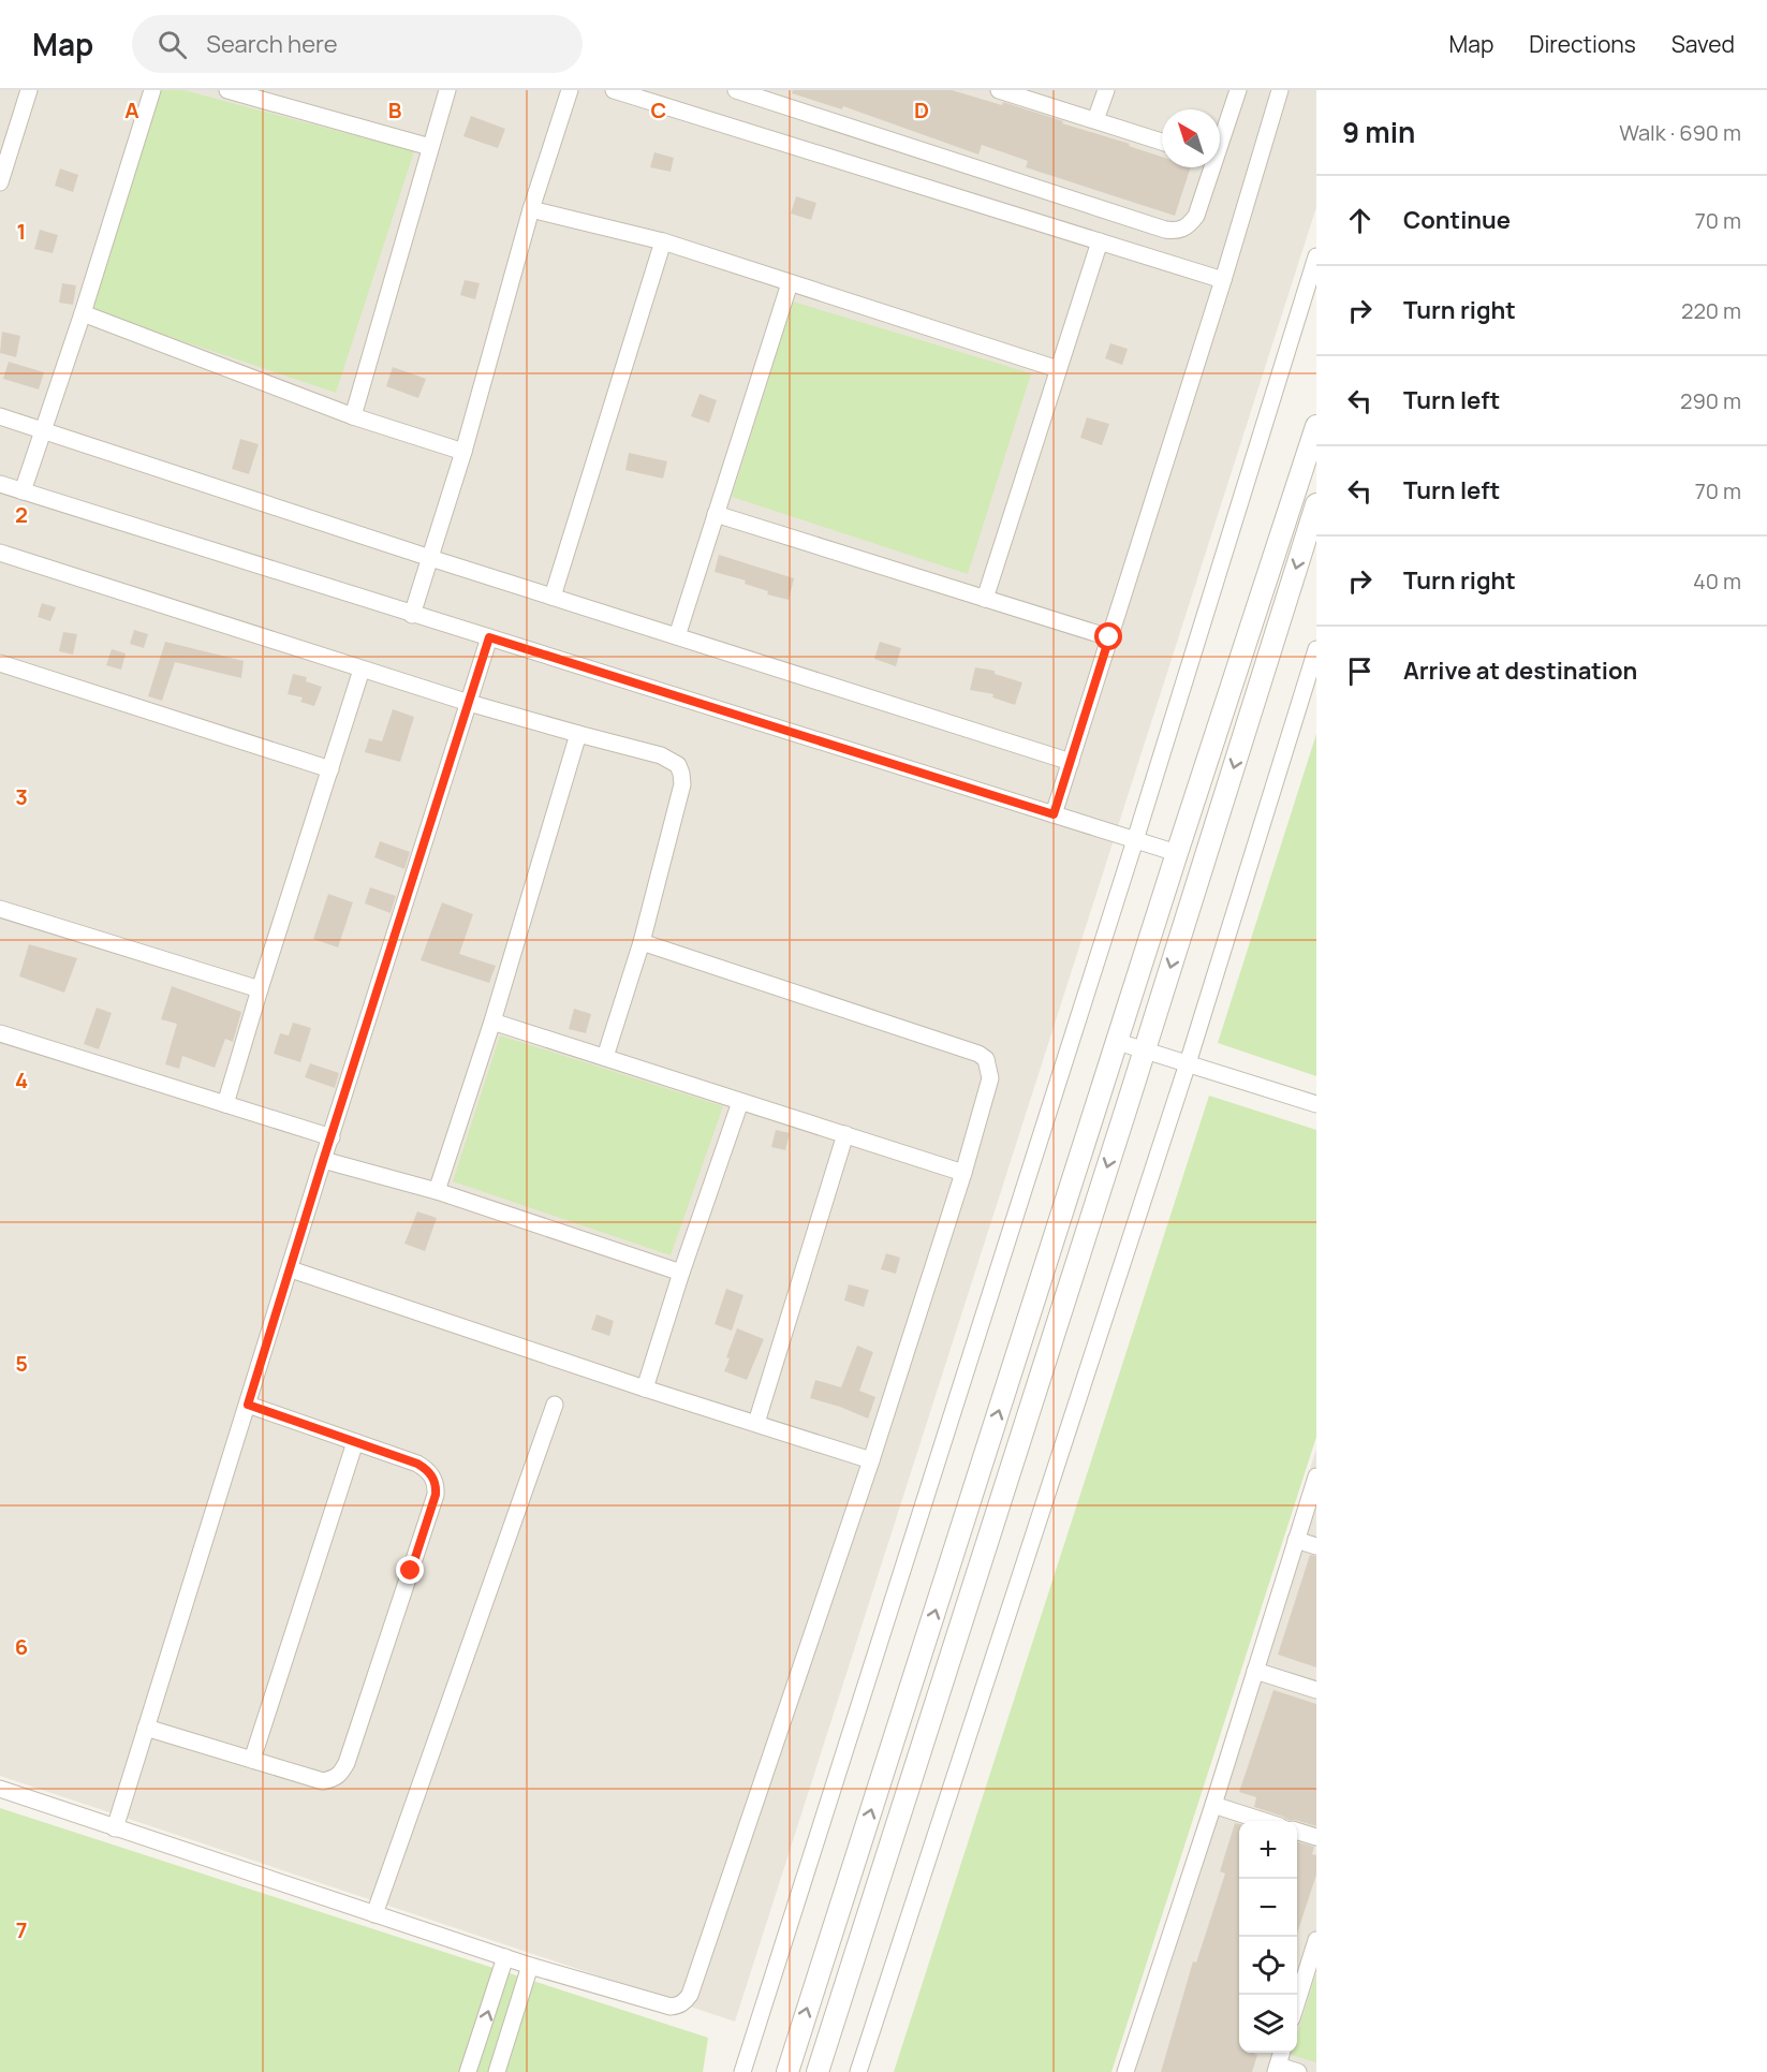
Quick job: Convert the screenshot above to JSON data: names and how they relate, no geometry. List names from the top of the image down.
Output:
{
  "north": "top left",
  "page": {
    "header": "Map",
    "search": "Search here",
    "nav": ["Map", "Directions", "Saved"],
    "heading": ["9 min", "Walk · 690 m"],
    "list": [
      ["Continue", "70 m"],
      ["Turn right", "220 m"],
      ["Turn left", "290 m"],
      ["Turn left", "70 m"],
      ["Turn right", "40 m"],
      "Arrive at destination"
    ],
    "map_buttons": ["+", "−"]
  },
  "grid": {
    "columns": [
      "A",
      "B",
      "C",
      "D"
    ],
    "rows": [
      "1",
      "2",
      "3",
      "4",
      "5",
      "6",
      "7"
    ]
  }
}
